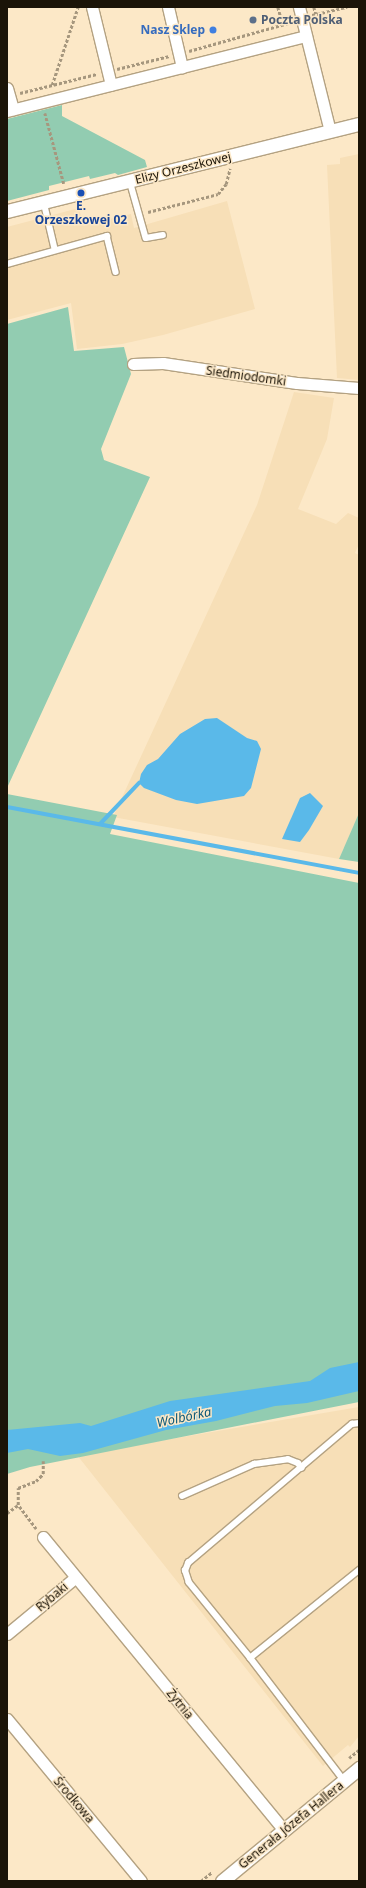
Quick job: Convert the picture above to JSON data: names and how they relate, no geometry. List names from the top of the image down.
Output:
{
  "streets": {
    "street": [
      "Elizy Orzeszkowej",
      "Siedmiodomki",
      "Rybaki",
      "Żytnia",
      "Środkowa",
      "Generała Józefa Hallera"
    ]
  },
  "crossings": [
    ["Rybaki", "Żytnia"],
    ["Żytnia", "Generała Józefa Hallera"]
  ],
  "water": ["Wolbórka"],
  "places": ["Poczta Polska", "Nasz Sklep", "E. Orzeszkowej 02"]
}
